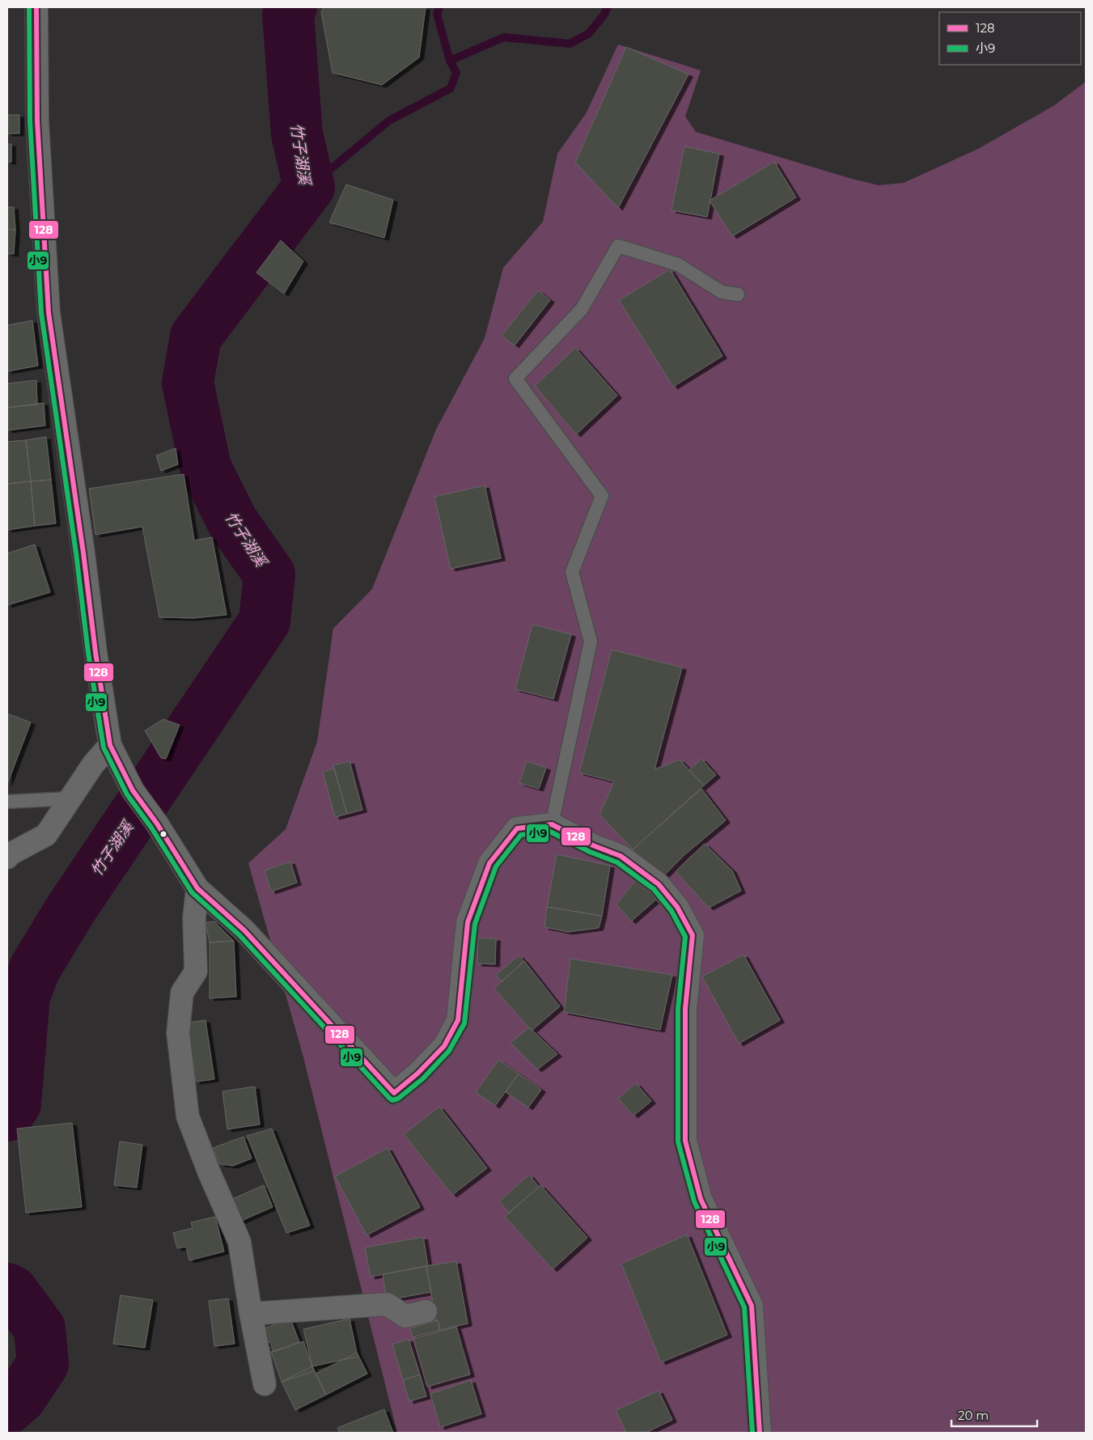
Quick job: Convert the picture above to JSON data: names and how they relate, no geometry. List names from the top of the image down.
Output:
{
  "water": ["竹子湖溪"],
  "lines": ["transit line 128", "transit line 小9"],
  "legend": ["128", "小9"],
  "scale_bar": "20 m"
}
